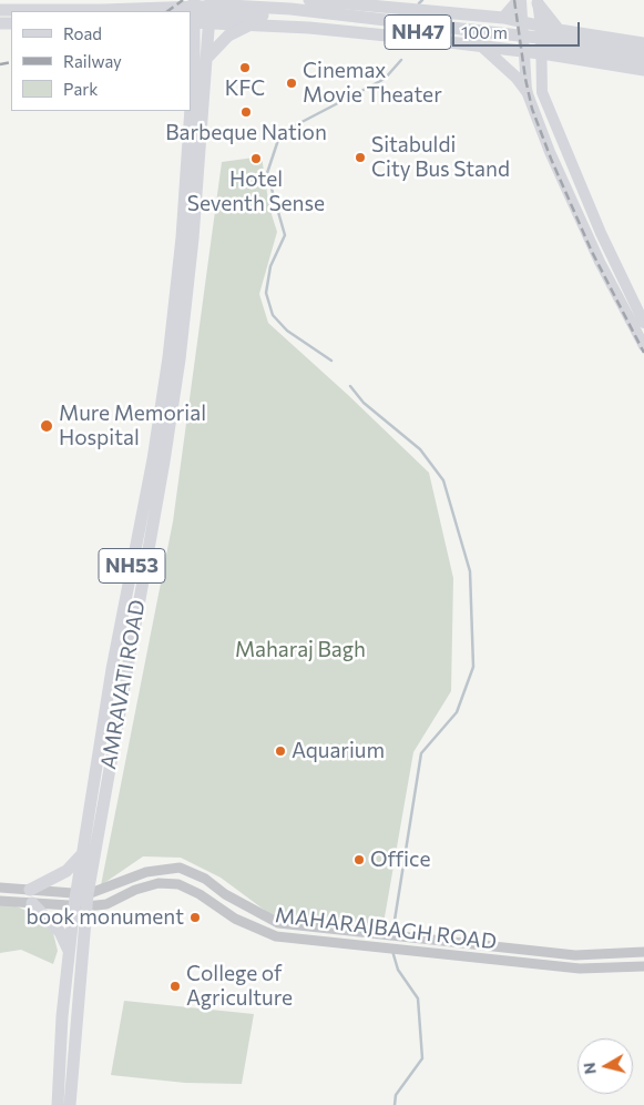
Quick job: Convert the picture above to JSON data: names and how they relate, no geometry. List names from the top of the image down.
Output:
{
  "streets": {
    "main road": ["NH47", "NH53", "AMRAVATI ROAD"],
    "street": ["MAHARAJBAGH ROAD"]
  },
  "crossings": [
    ["NH47", "AMRAVATI ROAD"],
    ["AMRAVATI ROAD", "MAHARAJBAGH ROAD"]
  ],
  "parks": ["Maharaj Bagh"],
  "places": [
    "KFC",
    "Cinemax Movie Theater",
    "Barbeque Nation",
    "Sitabuldi City Bus Stand",
    "Hotel Seventh Sense",
    "Mure Memorial Hospital",
    "Aquarium",
    "Office",
    "book monument",
    "College of Agriculture"
  ],
  "legend": ["Road", "Railway", "Park"],
  "scale_bar": "100 m",
  "north": "left"
}
